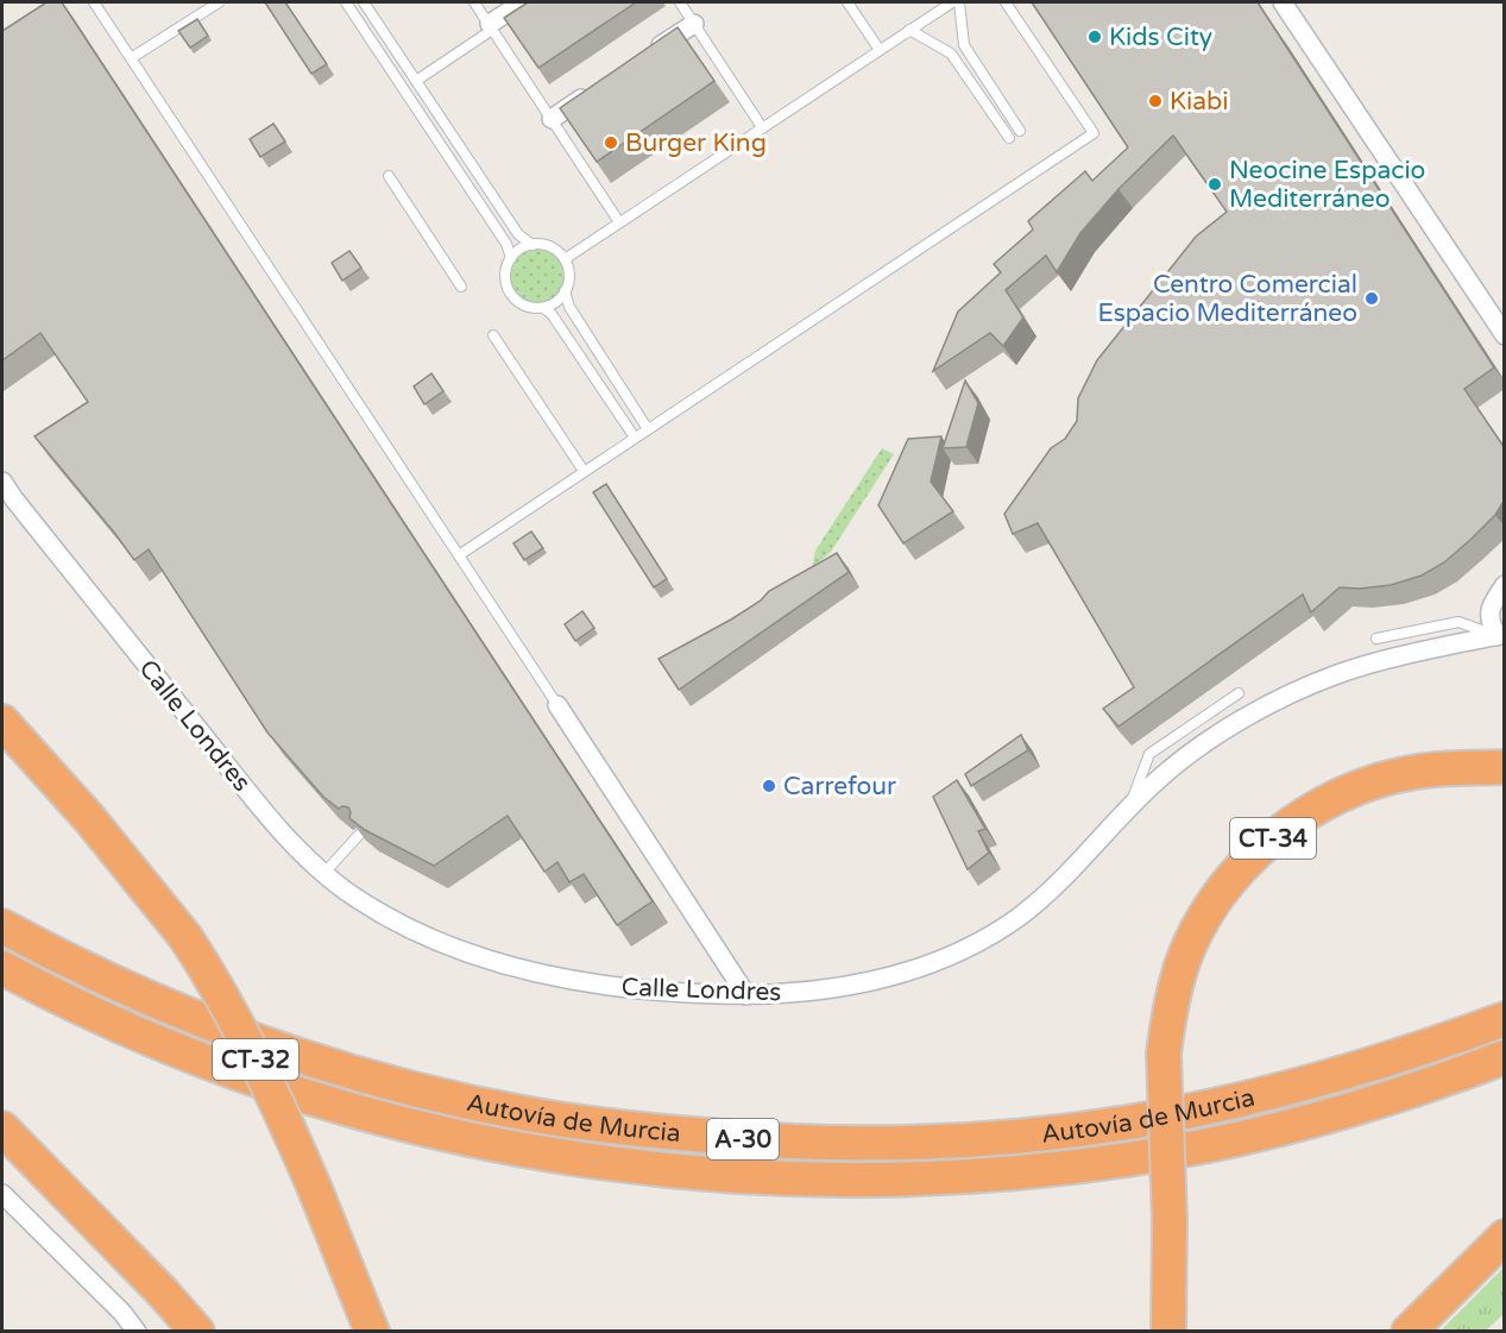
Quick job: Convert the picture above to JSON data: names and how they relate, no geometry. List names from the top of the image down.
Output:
{
  "streets": {
    "highway": [
      "CT-34",
      "CT-32",
      "Autovía de Murcia",
      "A-30"
    ],
    "street": ["Calle Londres"]
  },
  "places": [
    "Kids City",
    "Kiabi",
    "Burger King",
    "Neocine Espacio Mediterráneo",
    "Centro Comercial Espacio Mediterráneo",
    "Carrefour"
  ]
}
